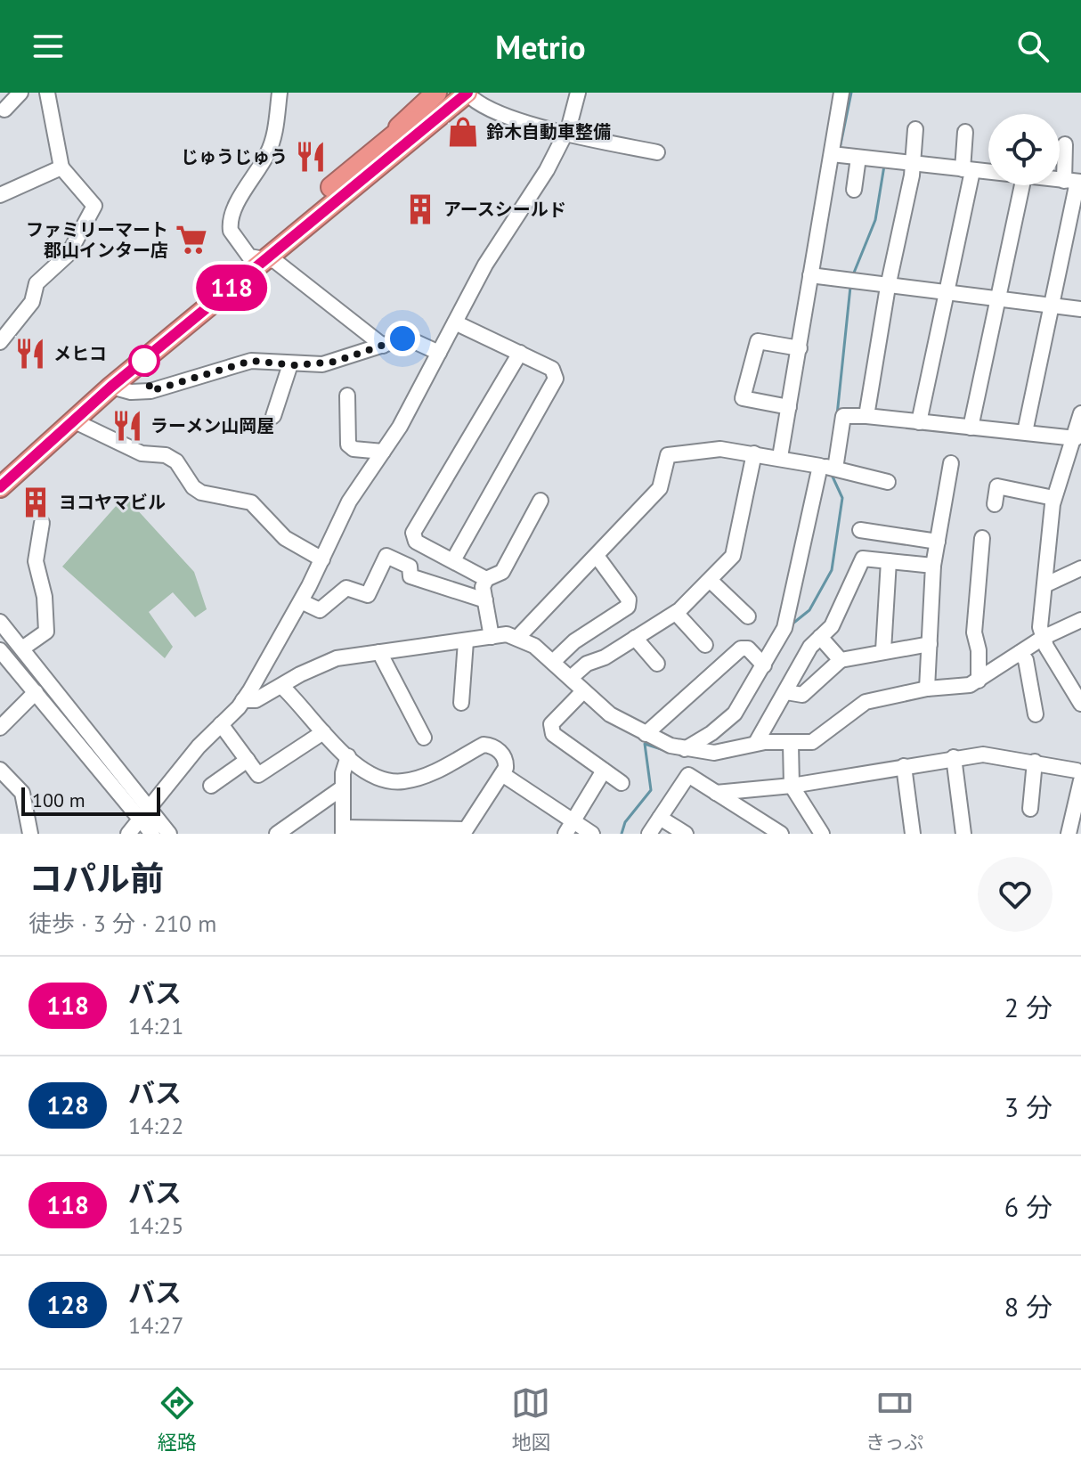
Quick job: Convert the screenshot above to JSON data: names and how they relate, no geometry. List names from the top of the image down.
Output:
{
  "places": {
    "shop": ["鈴木自動車整備"],
    "restaurant": ["じゅうじゅう", "メヒコ", "ラーメン山岡屋"],
    "building": ["アースシールド", "ヨコヤマビル"],
    "supermarket": ["ファミリーマート 郡山インター店"]
  },
  "lines": ["bus line 118"],
  "scale_bar": "100 m",
  "page": {
    "header": "Metrio",
    "on_map": "118",
    "scale": "100 m",
    "heading": ["コパル前", "徒歩 · 3 分 · 210 m"],
    "list": [
      {
        "mark": "118",
        "name": "バス",
        "note": "14:21",
        "value": "2 分"
      },
      {
        "mark": "128",
        "name": "バス",
        "note": "14:22",
        "value": "3 分"
      },
      {
        "mark": "118",
        "name": "バス",
        "note": "14:25",
        "value": "6 分"
      },
      {
        "mark": "128",
        "name": "バス",
        "note": "14:27",
        "value": "8 分"
      }
    ],
    "tabs": ["経路", "地図", "きっぷ"]
  }
}
